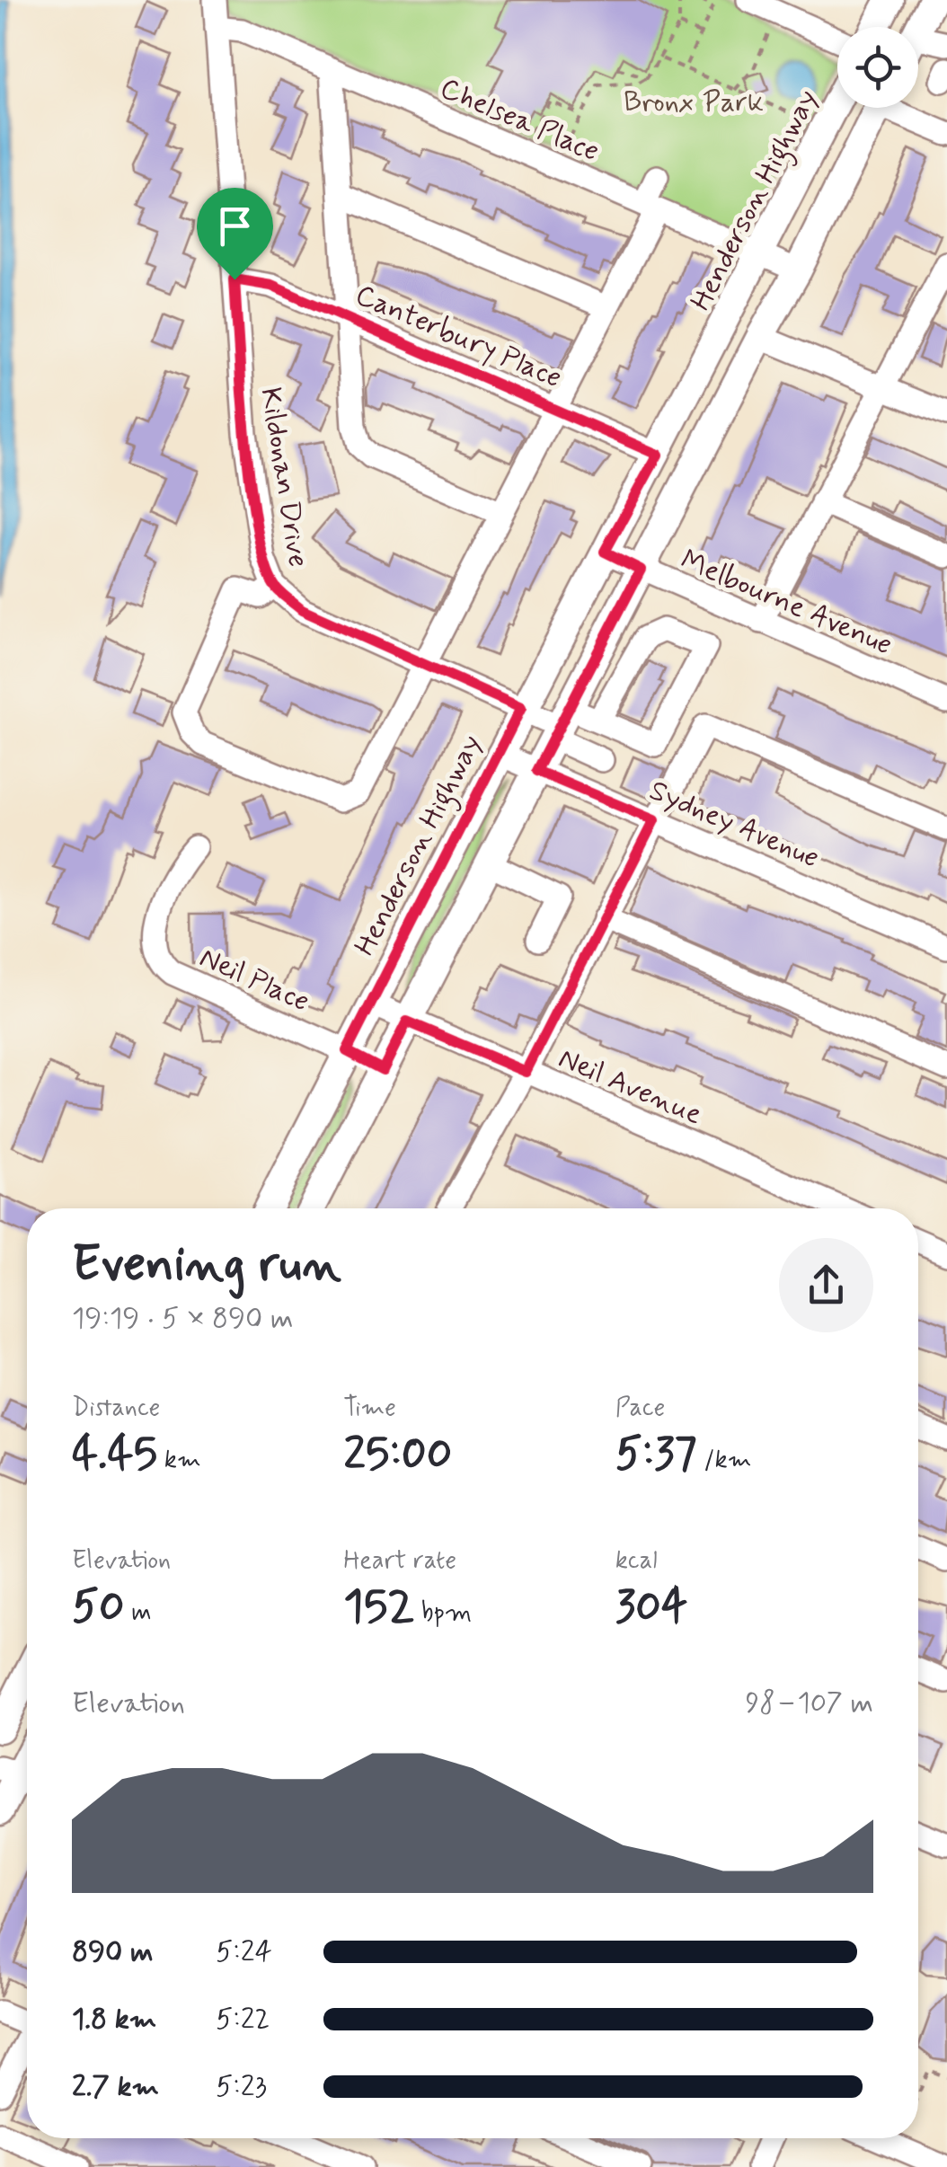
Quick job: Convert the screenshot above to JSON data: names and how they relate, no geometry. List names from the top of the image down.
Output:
{
  "streets": {
    "main road": ["Henderson Highway"],
    "street": [
      "Chelsea Place",
      "Canterbury Place",
      "Kildonan Drive",
      "Melbourne Avenue",
      "Sydney Avenue",
      "Neil Place",
      "Neil Avenue"
    ]
  },
  "crossings": [
    ["Chelsea Place", "Henderson Highway"],
    ["Chelsea Place", "Kildonan Drive"],
    ["Henderson Highway", "Canterbury Place"],
    ["Henderson Highway", "Kildonan Drive"],
    ["Henderson Highway", "Melbourne Avenue"],
    ["Henderson Highway", "Sydney Avenue"],
    ["Henderson Highway", "Neil Place"],
    ["Henderson Highway", "Neil Avenue"],
    ["Canterbury Place", "Kildonan Drive"]
  ],
  "parks": ["Bronx Park"],
  "page": {
    "heading": ["Evening run", "19:19 · 5 × 890 m"],
    "stats": [
      ["Distance", "4.45 km"],
      ["Time", "25:00"],
      ["Pace", "5:37 /km"],
      ["Elevation", "50 m"],
      ["Heart rate", "152 bpm"],
      ["kcal", "304"]
    ],
    "chart": ["Elevation", "98–107 m"],
    "list": [
      {
        "name": "890 m",
        "note": "5:24"
      },
      {
        "name": "1.8 km",
        "note": "5:22"
      },
      {
        "name": "2.7 km",
        "note": "5:23"
      }
    ]
  }
}
